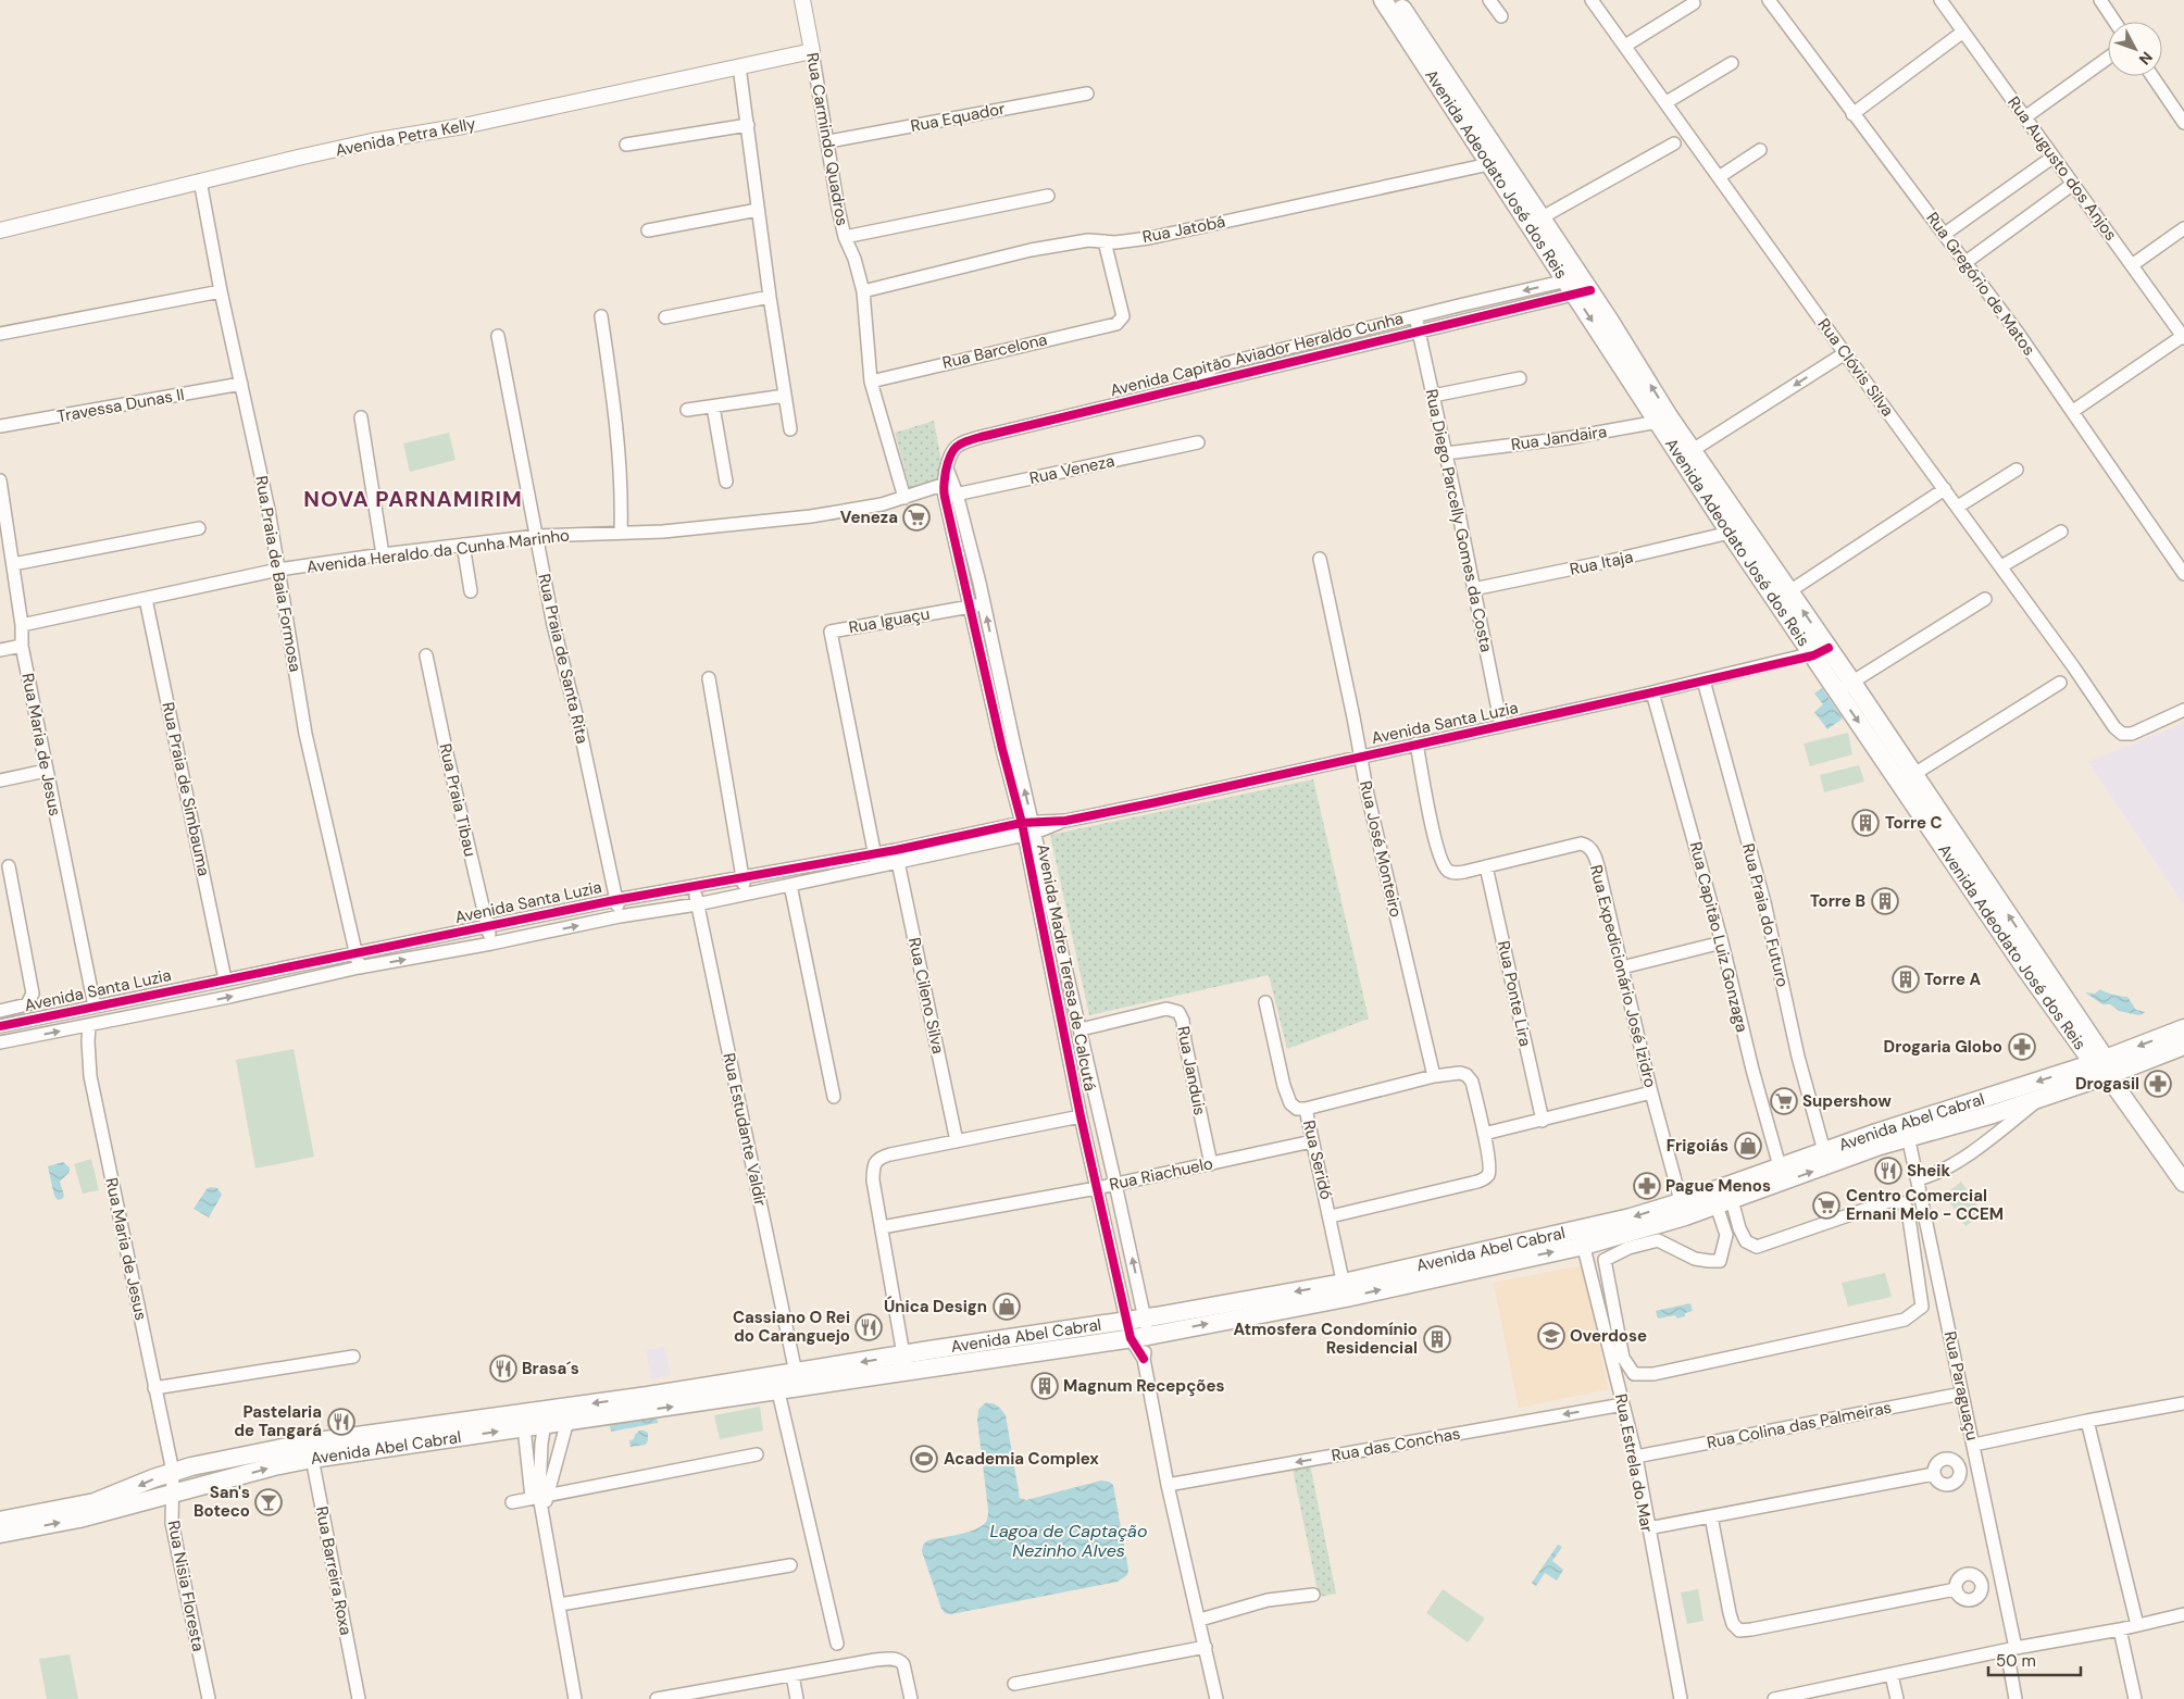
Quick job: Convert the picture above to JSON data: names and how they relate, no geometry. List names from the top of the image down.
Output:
{
  "streets": {
    "main road": ["Avenida Adeodato José dos Reis", "Avenida Abel Cabral"],
    "street": [
      "Rua Equador",
      "Avenida Petra Kelly",
      "Rua Carmindo Quadros",
      "Rua Augusto dos Anjos",
      "Rua Jatobá",
      "Rua Gregório de Matos",
      "Rua Barcelona",
      "Avenida Capitão Aviador Heraldo Cunha",
      "Rua Clóvis Silva",
      "Travessa Dunas II",
      "Rua Jandaira",
      "Rua Veneza",
      "Rua Diego Parcelly Gomes da Costa",
      "Avenida Heraldo da Cunha Marinho",
      "Rua Itaja",
      "Rua Praia de Baia Formosa",
      "Rua Iguaçu",
      "Rua Praia de Santa Rita",
      "Avenida Santa Luzia",
      "Rua Maria de Jesus",
      "Rua Praia de Simbauma",
      "Rua Praia Tibau",
      "Rua José Monteiro",
      "Rua Praia do Futuro",
      "Rua Capitão Luiz Gonzaga",
      "Avenida Madre Teresa de Calcutá",
      "Rua Expedicionário José Izidro",
      "Rua Ponte Lira",
      "Rua Cileno Silva",
      "Rua Janduis",
      "Rua Estudante Valdir",
      "Rua Seridó",
      "Rua Riachuelo",
      "Rua Paraguaçu",
      "Rua Colina das Palmeiras",
      "Rua das Conchas",
      "Rua Estrela do Mar",
      "Rua Barreira Roxa",
      "Rua Nisia Floresta"
    ]
  },
  "crossings": [
    ["Rua Equador", "Rua Carmindo Quadros"],
    ["Avenida Petra Kelly", "Rua Carmindo Quadros"],
    ["Avenida Petra Kelly", "Rua Praia de Baia Formosa"],
    ["Rua Carmindo Quadros", "Rua Jatobá"],
    ["Rua Carmindo Quadros", "Rua Barcelona"],
    ["Rua Carmindo Quadros", "Avenida Heraldo da Cunha Marinho"],
    ["Avenida Adeodato José dos Reis", "Rua Jatobá"],
    ["Avenida Adeodato José dos Reis", "Avenida Capitão Aviador Heraldo Cunha"],
    ["Avenida Adeodato José dos Reis", "Rua Jandaira"],
    ["Avenida Adeodato José dos Reis", "Rua Itaja"],
    ["Avenida Adeodato José dos Reis", "Avenida Santa Luzia"],
    ["Avenida Adeodato José dos Reis", "Avenida Abel Cabral"],
    ["Rua Jatobá", "Rua Barcelona"],
    ["Avenida Capitão Aviador Heraldo Cunha", "Rua Veneza"],
    ["Avenida Capitão Aviador Heraldo Cunha", "Rua Diego Parcelly Gomes da Costa"],
    ["Avenida Capitão Aviador Heraldo Cunha", "Avenida Heraldo da Cunha Marinho"],
    ["Avenida Capitão Aviador Heraldo Cunha", "Avenida Madre Teresa de Calcutá"],
    ["Travessa Dunas II", "Rua Praia de Baia Formosa"],
    ["Rua Jandaira", "Rua Diego Parcelly Gomes da Costa"],
    ["Rua Veneza", "Avenida Heraldo da Cunha Marinho"],
    ["Rua Veneza", "Avenida Madre Teresa de Calcutá"],
    ["Rua Diego Parcelly Gomes da Costa", "Rua Itaja"],
    ["Rua Diego Parcelly Gomes da Costa", "Avenida Santa Luzia"],
    ["Avenida Heraldo da Cunha Marinho", "Rua Praia de Baia Formosa"],
    ["Avenida Heraldo da Cunha Marinho", "Rua Praia de Santa Rita"],
    ["Avenida Heraldo da Cunha Marinho", "Rua Maria de Jesus"],
    ["Avenida Heraldo da Cunha Marinho", "Rua Praia de Simbauma"],
    ["Avenida Heraldo da Cunha Marinho", "Avenida Madre Teresa de Calcutá"],
    ["Rua Praia de Baia Formosa", "Avenida Santa Luzia"],
    ["Rua Iguaçu", "Avenida Santa Luzia"],
    ["Rua Iguaçu", "Avenida Madre Teresa de Calcutá"],
    ["Rua Praia de Santa Rita", "Avenida Santa Luzia"],
    ["Avenida Santa Luzia", "Rua Maria de Jesus"],
    ["Avenida Santa Luzia", "Rua Praia de Simbauma"],
    ["Avenida Santa Luzia", "Rua Praia Tibau"],
    ["Avenida Santa Luzia", "Rua José Monteiro"],
    ["Avenida Santa Luzia", "Rua Praia do Futuro"],
    ["Avenida Santa Luzia", "Rua Capitão Luiz Gonzaga"],
    ["Avenida Santa Luzia", "Avenida Madre Teresa de Calcutá"],
    ["Avenida Santa Luzia", "Rua Expedicionário José Izidro"],
    ["Avenida Santa Luzia", "Rua Cileno Silva"],
    ["Avenida Santa Luzia", "Rua Estudante Valdir"],
    ["Rua Maria de Jesus", "Avenida Abel Cabral"],
    ["Rua Maria de Jesus", "Rua Nisia Floresta"],
    ["Rua Praia do Futuro", "Avenida Abel Cabral"],
    ["Rua Capitão Luiz Gonzaga", "Avenida Abel Cabral"],
    ["Avenida Madre Teresa de Calcutá", "Rua Janduis"],
    ["Avenida Madre Teresa de Calcutá", "Avenida Abel Cabral"],
    ["Avenida Madre Teresa de Calcutá", "Rua Riachuelo"],
    ["Avenida Madre Teresa de Calcutá", "Rua das Conchas"],
    ["Rua Expedicionário José Izidro", "Rua Ponte Lira"],
    ["Rua Expedicionário José Izidro", "Avenida Abel Cabral"],
    ["Rua Janduis", "Rua Riachuelo"],
    ["Avenida Abel Cabral", "Rua Estudante Valdir"],
    ["Avenida Abel Cabral", "Rua Seridó"],
    ["Avenida Abel Cabral", "Rua Paraguaçu"],
    ["Avenida Abel Cabral", "Rua Estrela do Mar"],
    ["Avenida Abel Cabral", "Rua Barreira Roxa"],
    ["Avenida Abel Cabral", "Rua Nisia Floresta"],
    ["Rua Seridó", "Rua Riachuelo"],
    ["Rua Paraguaçu", "Rua Colina das Palmeiras"],
    ["Rua Colina das Palmeiras", "Rua Estrela do Mar"],
    ["Rua das Conchas", "Rua Estrela do Mar"]
  ],
  "one_way": ["Rua das Conchas"],
  "districts": ["NOVA PARNAMIRIM"],
  "water": ["Lagoa de Captação Nezinho Alves"],
  "places": {
    "supermarket": ["Veneza", "Supershow", "Centro Comercial Ernani Melo - CCEM"],
    "building": [
      "Torre C",
      "Torre B",
      "Torre A",
      "Atmosfera Condomínio Residencial",
      "Magnum Recepções"
    ],
    "pharmacy": ["Drogaria Globo", "Drogasil", "Pague Menos"],
    "shop": ["Frigoiás", "Única Design"],
    "restaurant": [
      "Sheik",
      "Cassiano O Rei do Caranguejo",
      "Brasa´s",
      "Pastelaria de Tangará"
    ],
    "school or university": ["Overdose"],
    "sports": ["Academia Complex"],
    "bar": ["San's Boteco"]
  },
  "scale_bar": "50 m",
  "north": "bottom right"
}
